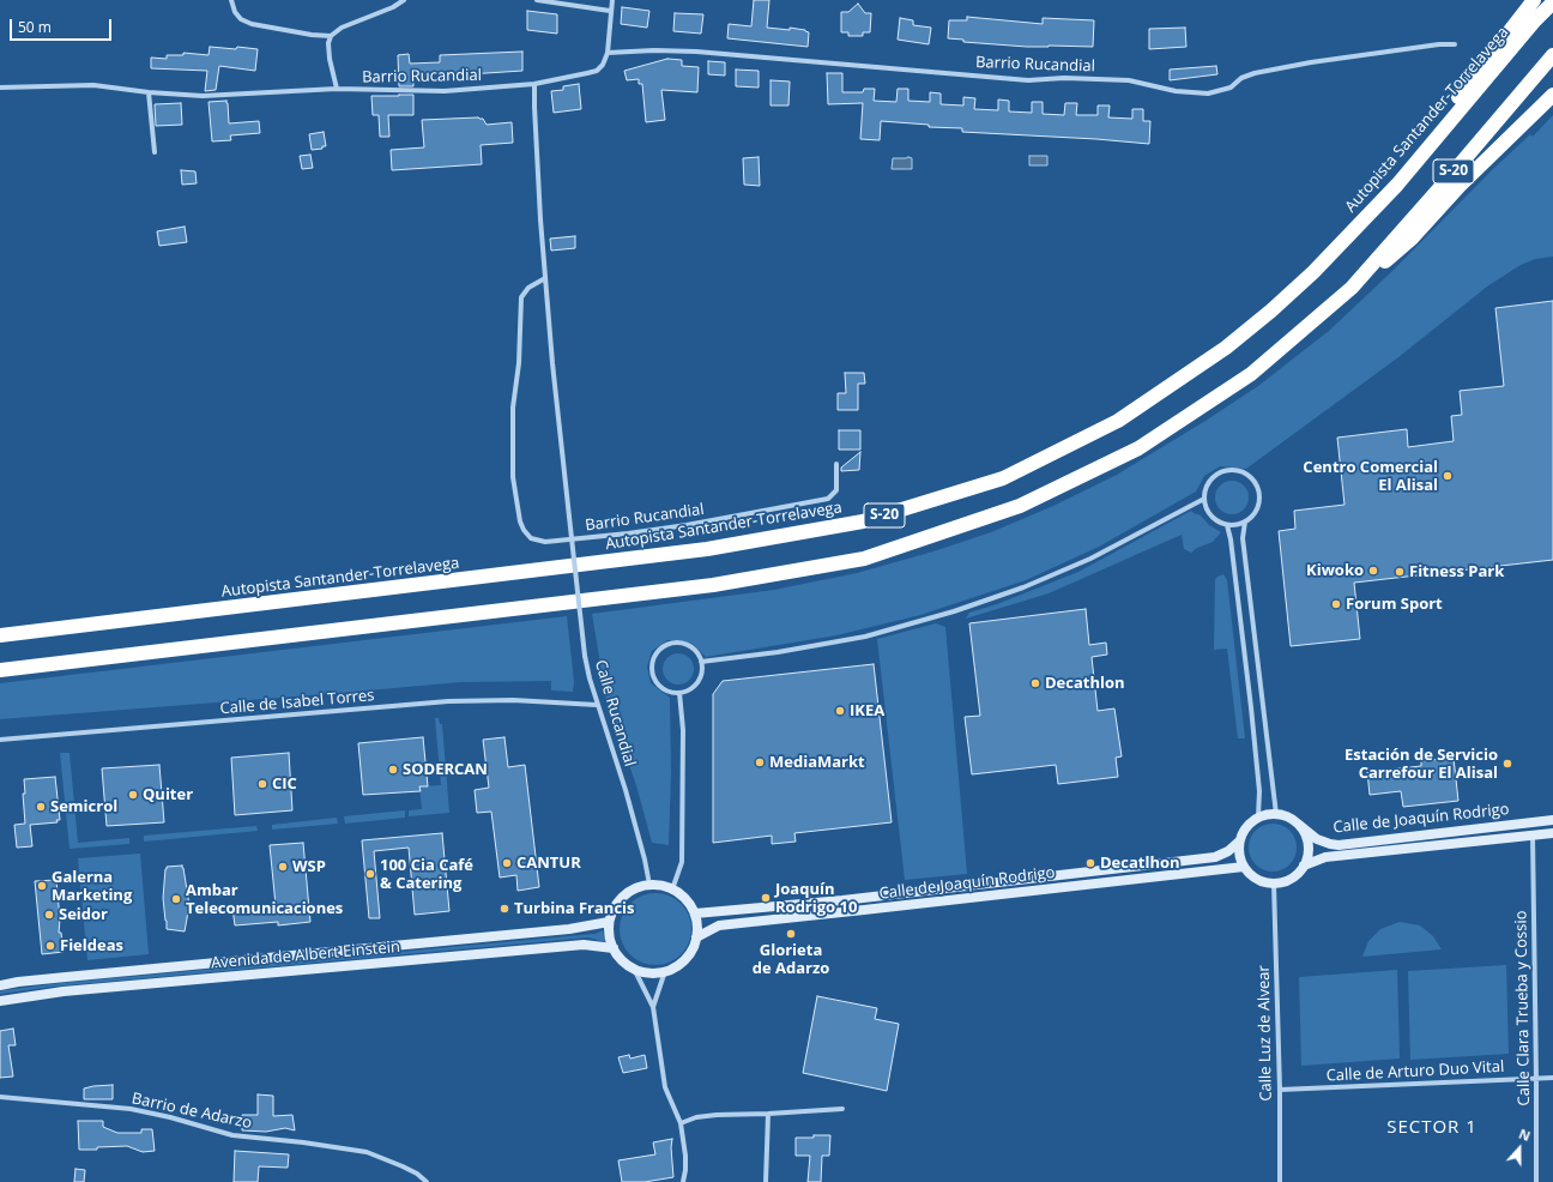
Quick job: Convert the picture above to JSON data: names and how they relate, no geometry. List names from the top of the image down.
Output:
{
  "streets": {
    "highway": ["Autopista Santander-Torrelavega", "S-20"],
    "main road": ["Calle de Joaquín Rodrigo", "Avenida de Albert Einstein"],
    "street": [
      "Barrio Rucandial",
      "Calle de Isabel Torres",
      "Calle Rucandial",
      "Calle Clara Trueba y Cossio",
      "Calle Luz de Alvear",
      "Calle de Arturo Duo Vital",
      "Barrio de Adarzo"
    ]
  },
  "crossings": [
    ["Barrio Rucandial", "Calle Rucandial"],
    ["Calle de Isabel Torres", "Calle Rucandial"],
    ["Calle Rucandial", "Calle de Joaquín Rodrigo"],
    ["Calle Rucandial", "Avenida de Albert Einstein"],
    ["Calle de Joaquín Rodrigo", "Avenida de Albert Einstein"],
    ["Calle de Joaquín Rodrigo", "Calle Clara Trueba y Cossio"],
    ["Calle de Joaquín Rodrigo", "Calle Luz de Alvear"],
    ["Calle Clara Trueba y Cossio", "Calle de Arturo Duo Vital"],
    ["Calle Luz de Alvear", "Calle de Arturo Duo Vital"]
  ],
  "districts": ["SECTOR 1"],
  "places": [
    "Centro Comercial El Alisal",
    "Kiwoko",
    "Fitness Park",
    "Forum Sport",
    "Decathlon",
    "IKEA",
    "MediaMarkt",
    "Estación de Servicio Carrefour El Alisal",
    "SODERCAN",
    "CIC",
    "Quiter",
    "Semicrol",
    "CANTUR",
    "Decatlhon",
    "WSP",
    "100 Cia Café & Catering",
    "Galerna Marketing",
    "Joaquín Rodrigo 10",
    "Ambar Telecomunicaciones",
    "Turbina Francis",
    "Seidor",
    "Glorieta de Adarzo",
    "Fieldeas"
  ],
  "scale_bar": "50 m",
  "north": "top"
}
